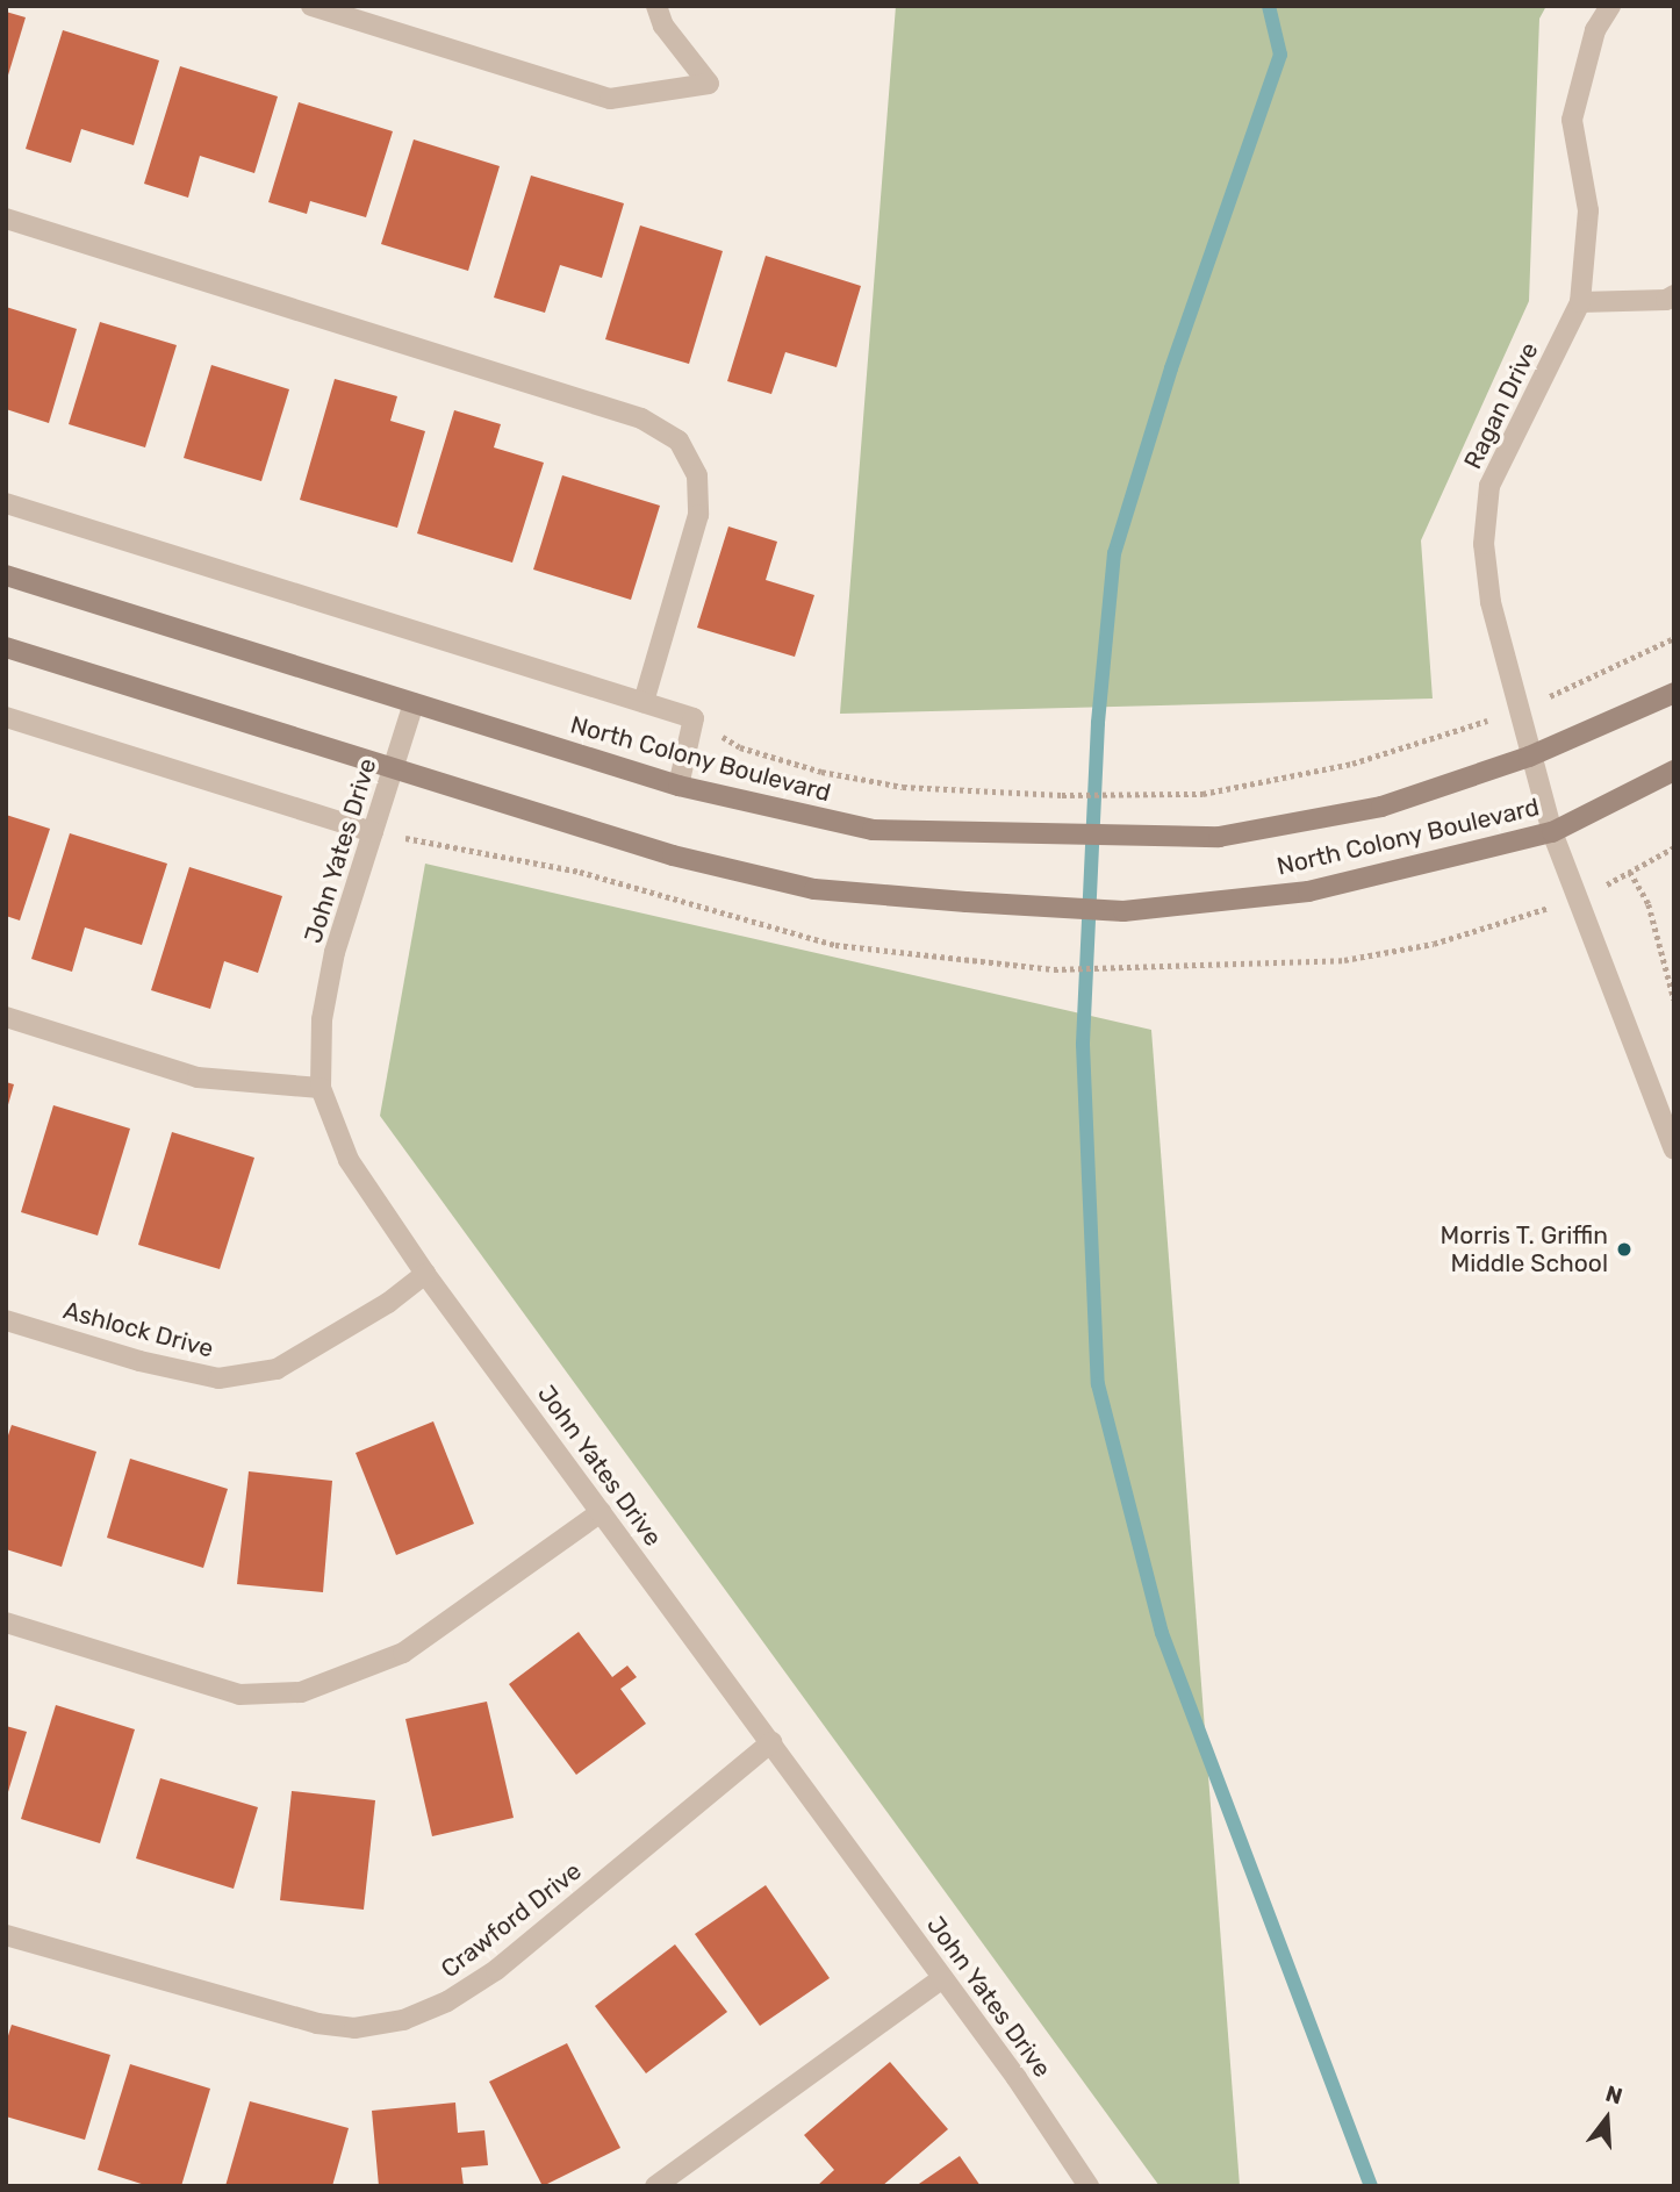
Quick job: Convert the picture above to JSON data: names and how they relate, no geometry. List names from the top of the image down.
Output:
{
  "streets": {
    "main road": ["North Colony Boulevard"],
    "street": [
      "Ragan Drive",
      "John Yates Drive",
      "Ashlock Drive",
      "Crawford Drive"
    ]
  },
  "crossings": [
    ["Ragan Drive", "North Colony Boulevard"],
    ["North Colony Boulevard", "John Yates Drive"],
    ["John Yates Drive", "Ashlock Drive"],
    ["John Yates Drive", "Crawford Drive"]
  ],
  "places": ["Morris T. Griffin Middle School"],
  "north": "top"
}
